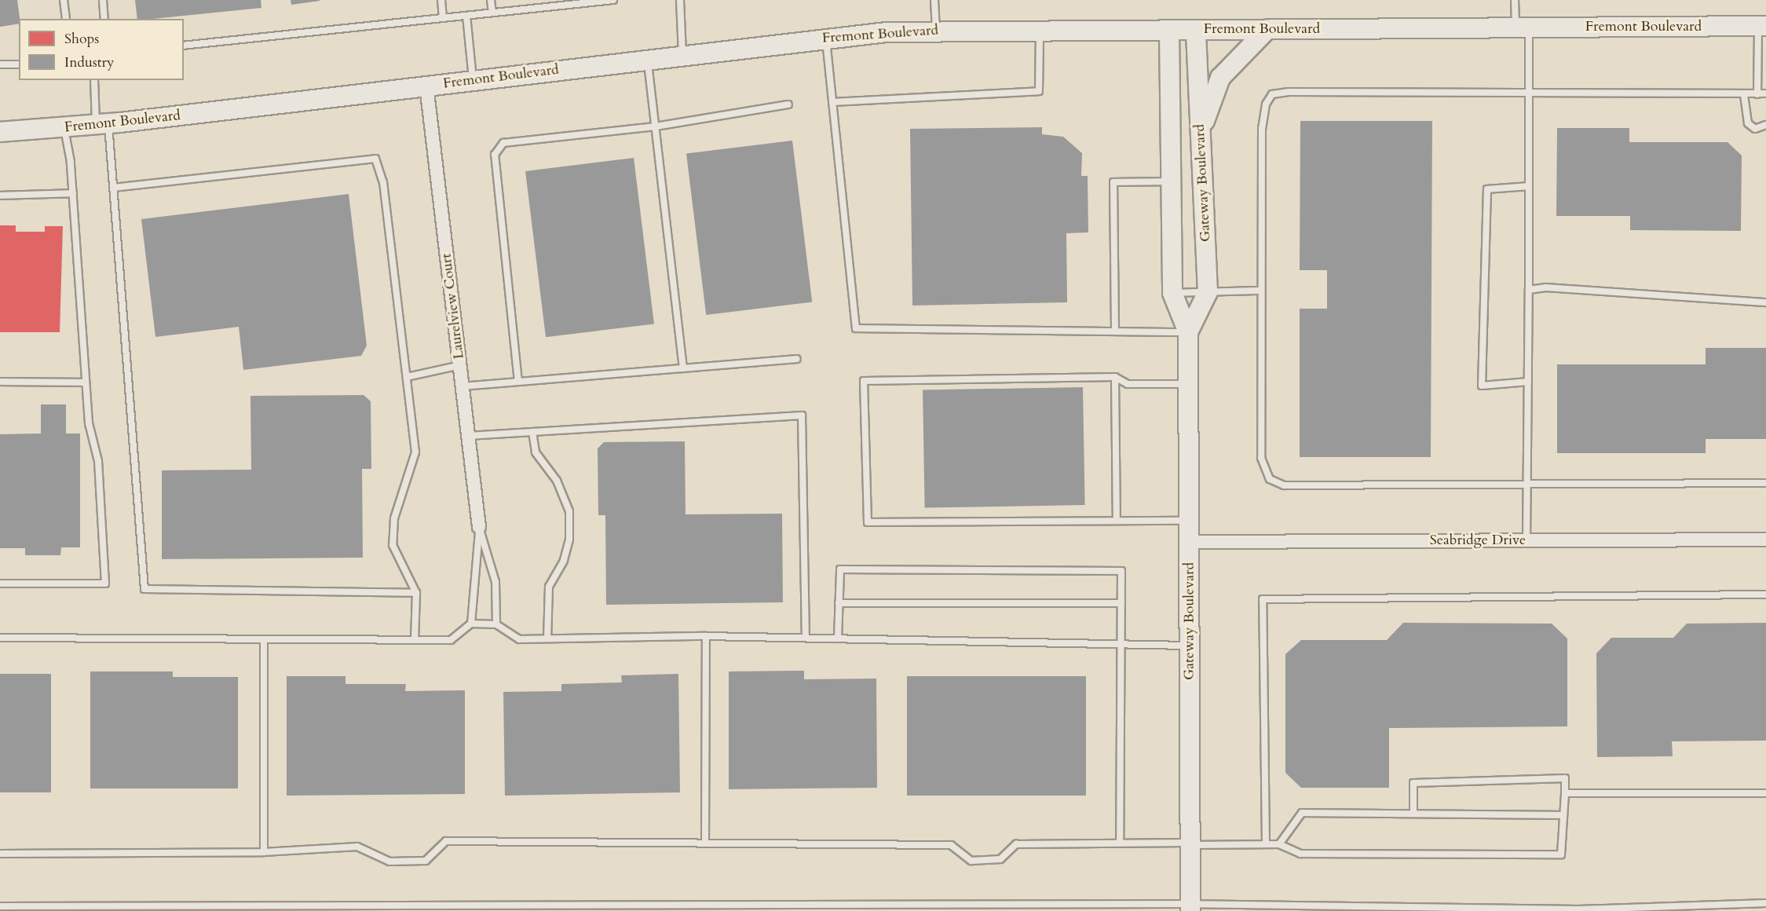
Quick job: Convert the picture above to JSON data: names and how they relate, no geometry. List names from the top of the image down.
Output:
{
  "streets": {
    "main road": ["Fremont Boulevard", "Gateway Boulevard"],
    "street": ["Laurelview Court", "Seabridge Drive"]
  },
  "crossings": [
    ["Fremont Boulevard", "Gateway Boulevard"],
    ["Fremont Boulevard", "Laurelview Court"],
    ["Gateway Boulevard", "Seabridge Drive"]
  ],
  "legend": ["Shops", "Industry"]
}
